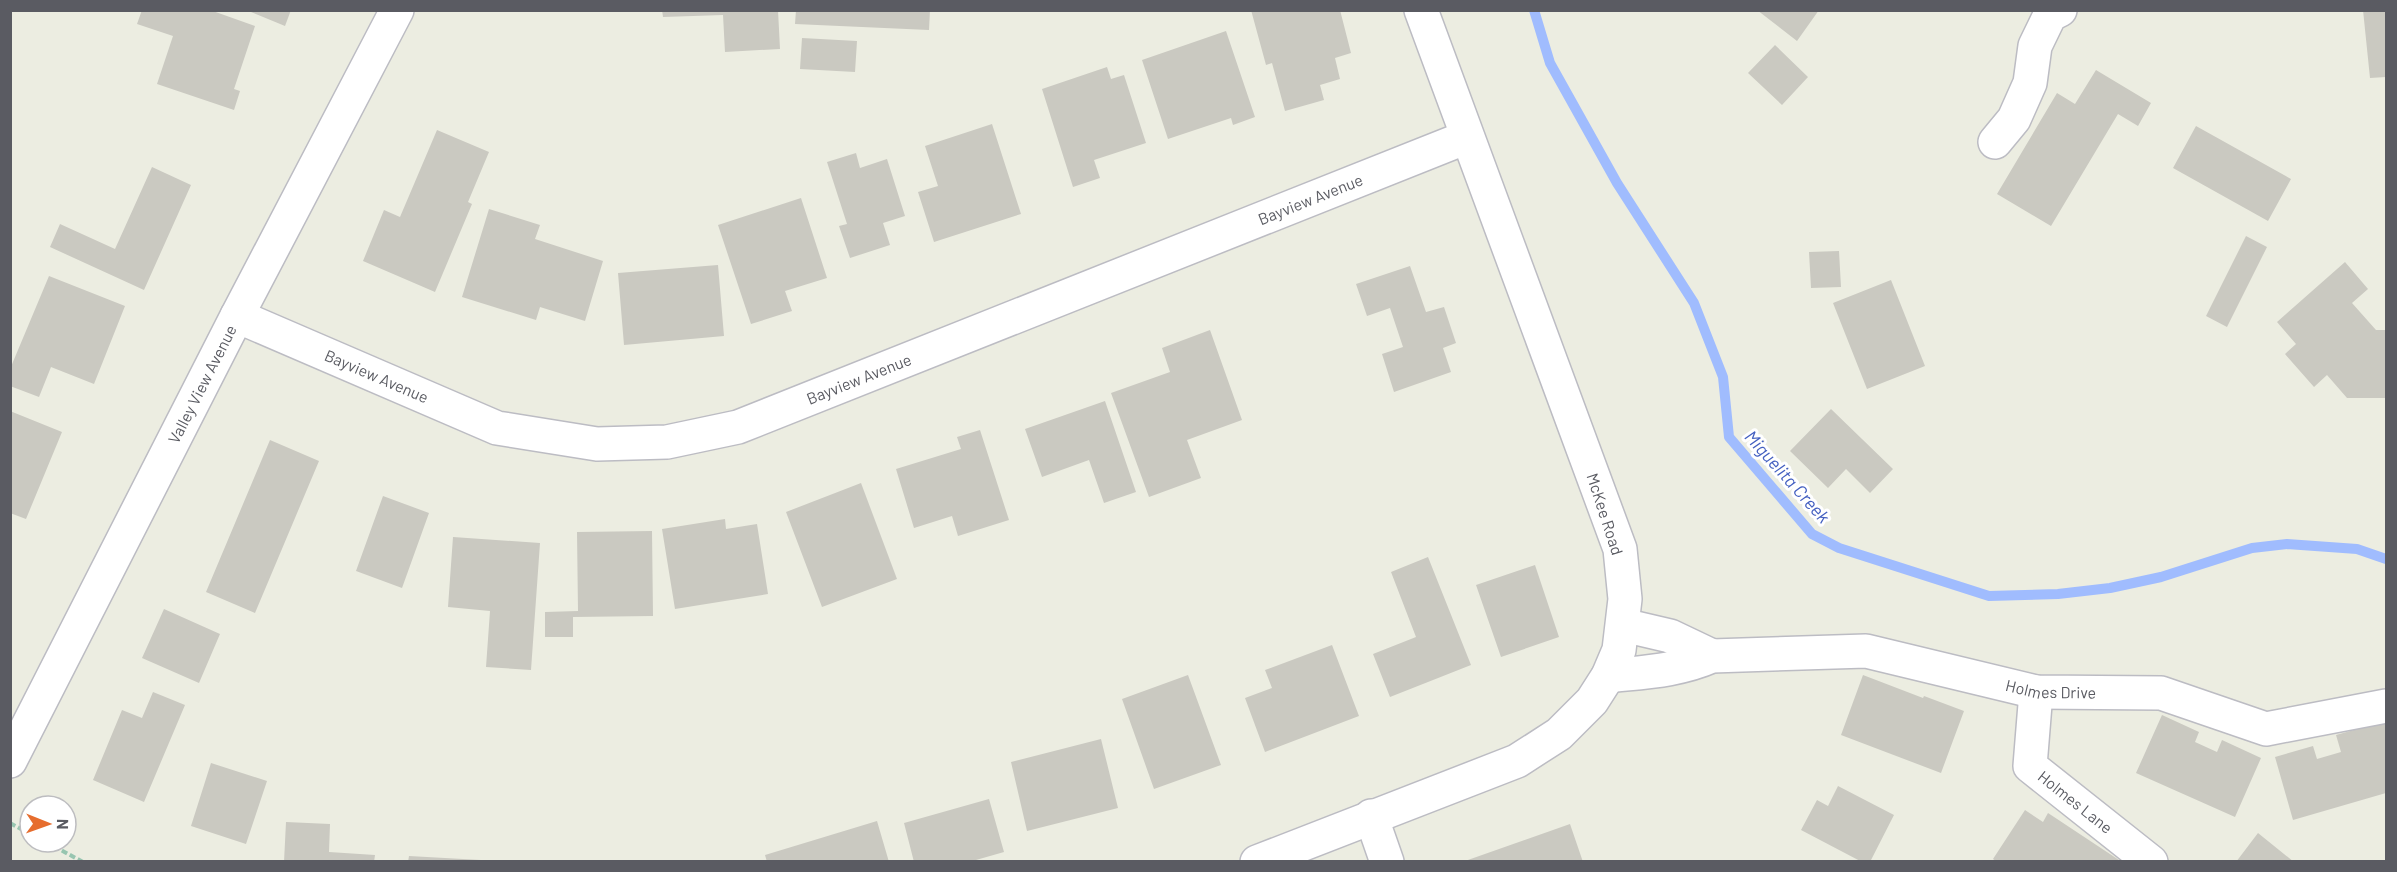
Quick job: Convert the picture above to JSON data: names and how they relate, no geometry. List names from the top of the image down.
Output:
{
  "streets": {
    "street": [
      "Bayview Avenue",
      "Valley View Avenue",
      "McKee Road",
      "Holmes Drive",
      "Holmes Lane"
    ]
  },
  "crossings": [
    ["Bayview Avenue", "Valley View Avenue"],
    ["Bayview Avenue", "McKee Road"],
    ["McKee Road", "Holmes Drive"],
    ["Holmes Drive", "Holmes Lane"]
  ],
  "water": ["Miguelita Creek"],
  "north": "right"
}
